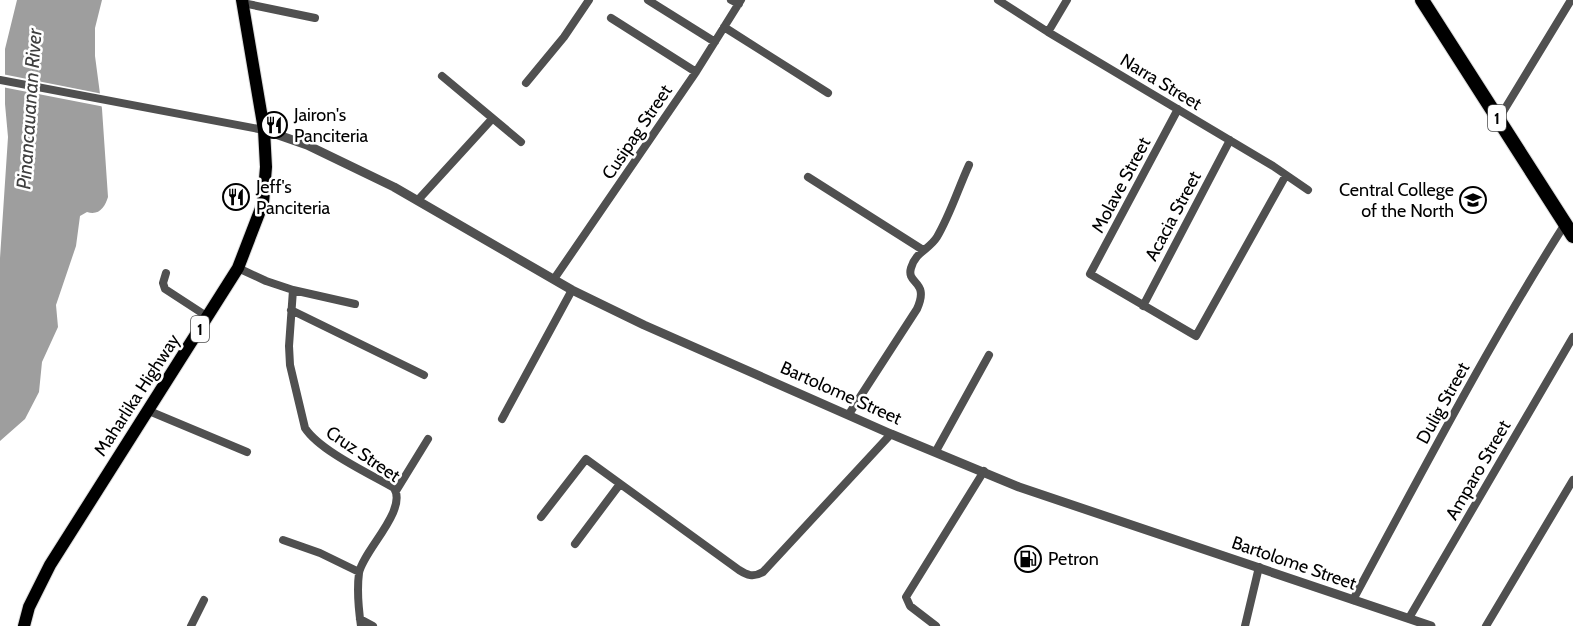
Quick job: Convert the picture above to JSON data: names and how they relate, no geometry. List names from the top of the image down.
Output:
{
  "streets": {
    "highway": ["1"],
    "main road": ["Maharlika Highway"],
    "street": [
      "Narra Street",
      "Cusipag Street",
      "Molave Street",
      "Acacia Street",
      "Bartolome Street",
      "Dulig Street",
      "Cruz Street",
      "Amparo Street"
    ]
  },
  "crossings": [
    ["Narra Street", "Molave Street"],
    ["Narra Street", "Acacia Street"],
    ["1", "Dulig Street"],
    ["Cusipag Street", "Bartolome Street"],
    ["Molave Street", "Acacia Street"],
    ["Bartolome Street", "Maharlika Highway"],
    ["Bartolome Street", "Dulig Street"],
    ["Bartolome Street", "Amparo Street"]
  ],
  "water": ["Pinancauanan River"],
  "places": {
    "restaurant": ["Jairon's Panciteria", "Jeff's Panciteria"],
    "school or university": ["Central College of the North"],
    "fuel station": ["Petron"]
  }
}
